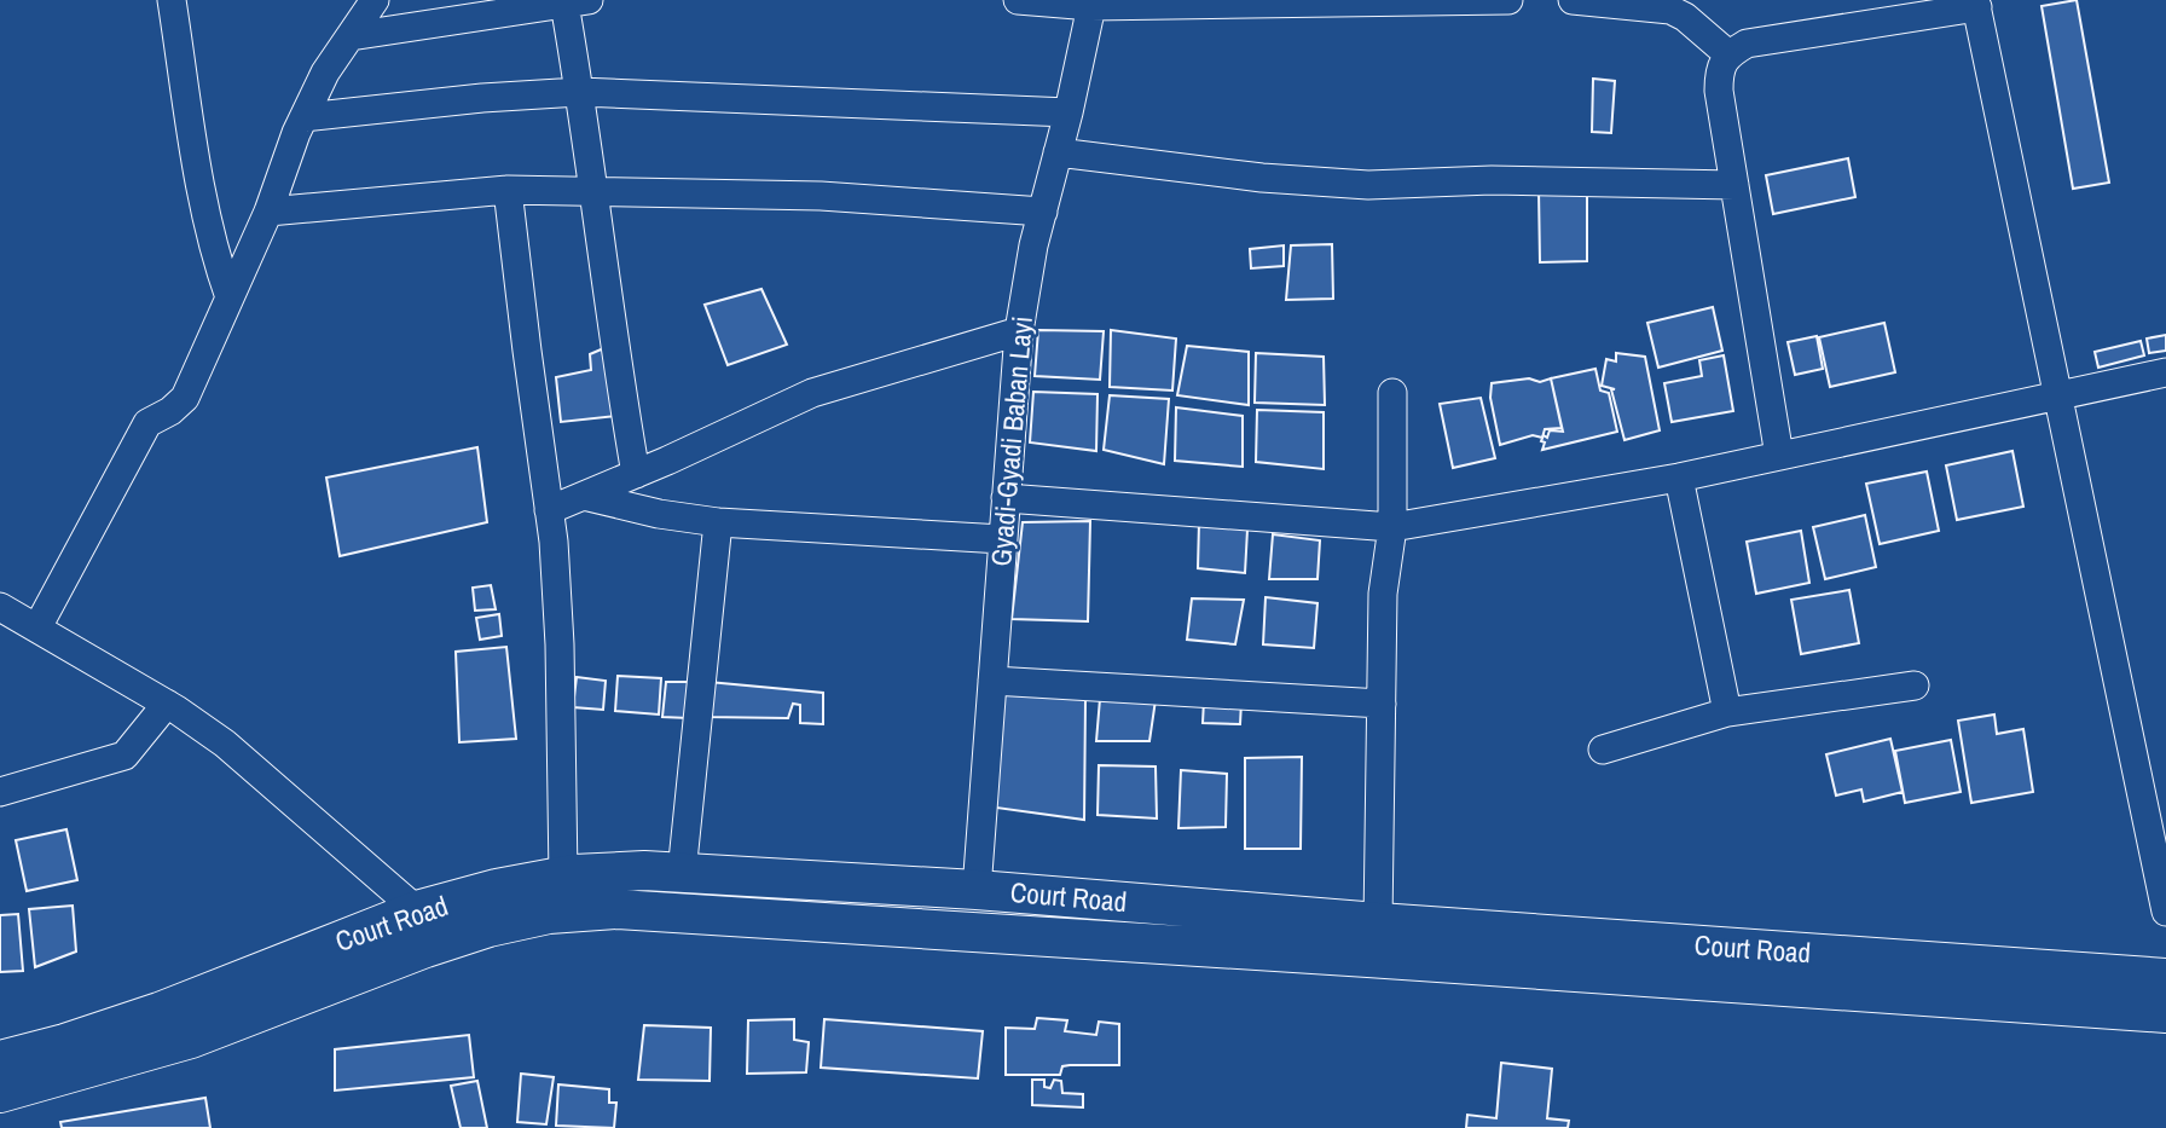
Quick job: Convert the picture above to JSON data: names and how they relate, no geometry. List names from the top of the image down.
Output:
{
  "streets": {
    "main road": ["Court Road"],
    "street": ["Gyadi-Gyadi Baban Layi"]
  },
  "crossings": [
    ["Gyadi-Gyadi Baban Layi", "Court Road"]
  ]
}
